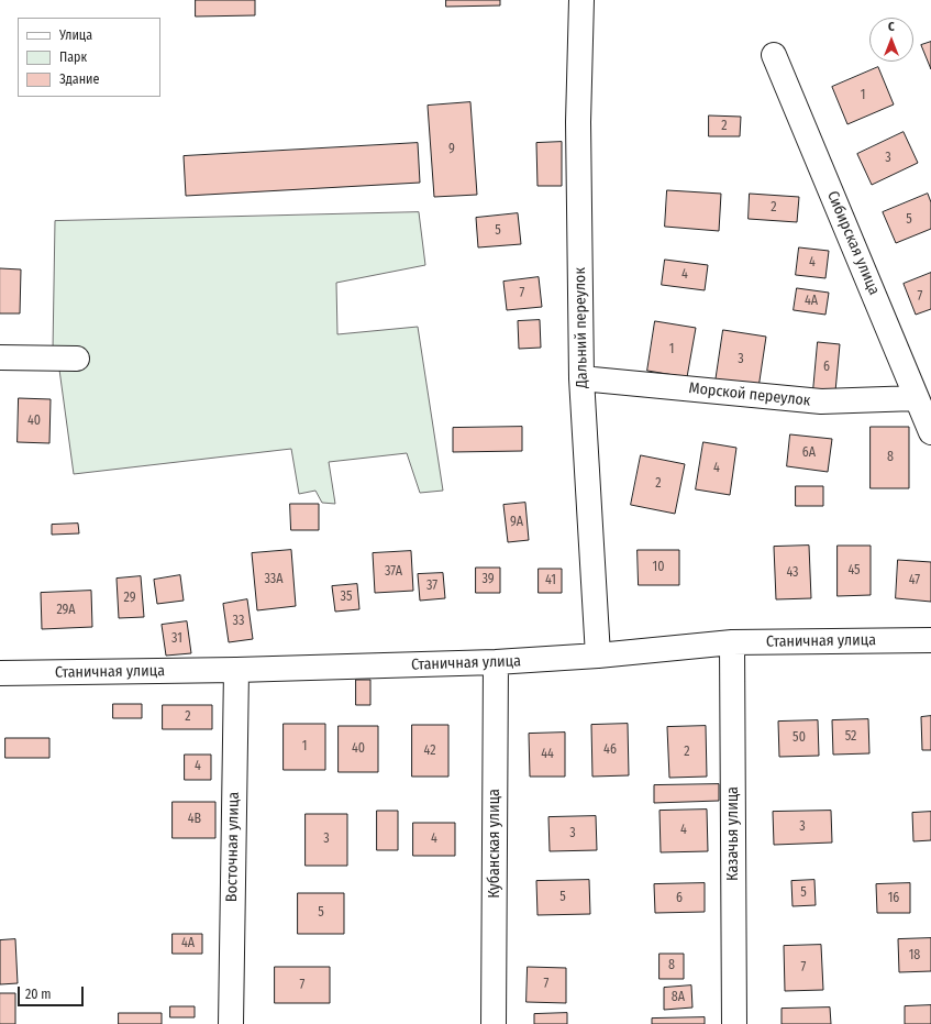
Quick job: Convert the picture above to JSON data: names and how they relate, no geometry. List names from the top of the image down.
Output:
{
  "streets": {
    "street": [
      "Сибирская улица",
      "Дальний переулок",
      "Морской переулок",
      "Станичная улица",
      "Казачья улица",
      "Кубанская улица",
      "Восточная улица"
    ]
  },
  "crossings": [
    ["Сибирская улица", "Морской переулок"],
    ["Дальний переулок", "Морской переулок"],
    ["Дальний переулок", "Станичная улица"],
    ["Станичная улица", "Казачья улица"],
    ["Станичная улица", "Кубанская улица"],
    ["Станичная улица", "Восточная улица"]
  ],
  "house_numbers": [
    "1",
    "2",
    "9",
    "3",
    "2",
    "5",
    "5",
    "4",
    "4",
    "7",
    "7",
    "4А",
    "1",
    "3",
    "6",
    "40",
    "6А",
    "8",
    "4",
    "2",
    "9А",
    "10",
    "45",
    "37А",
    "43",
    "33А",
    "39",
    "41",
    "47",
    "37",
    "35",
    "29",
    "29А",
    "33",
    "31",
    "2",
    "52",
    "50",
    "1",
    "40",
    "46",
    "42",
    "2",
    "44",
    "4",
    "4В",
    "3",
    "4",
    "3",
    "3",
    "4",
    "5",
    "5",
    "6",
    "16",
    "5",
    "4А",
    "18",
    "8",
    "7",
    "7",
    "7",
    "8А"
  ],
  "legend": ["Улица", "Парк", "Здание"],
  "scale_bar": "20 m",
  "north": "top"
}
